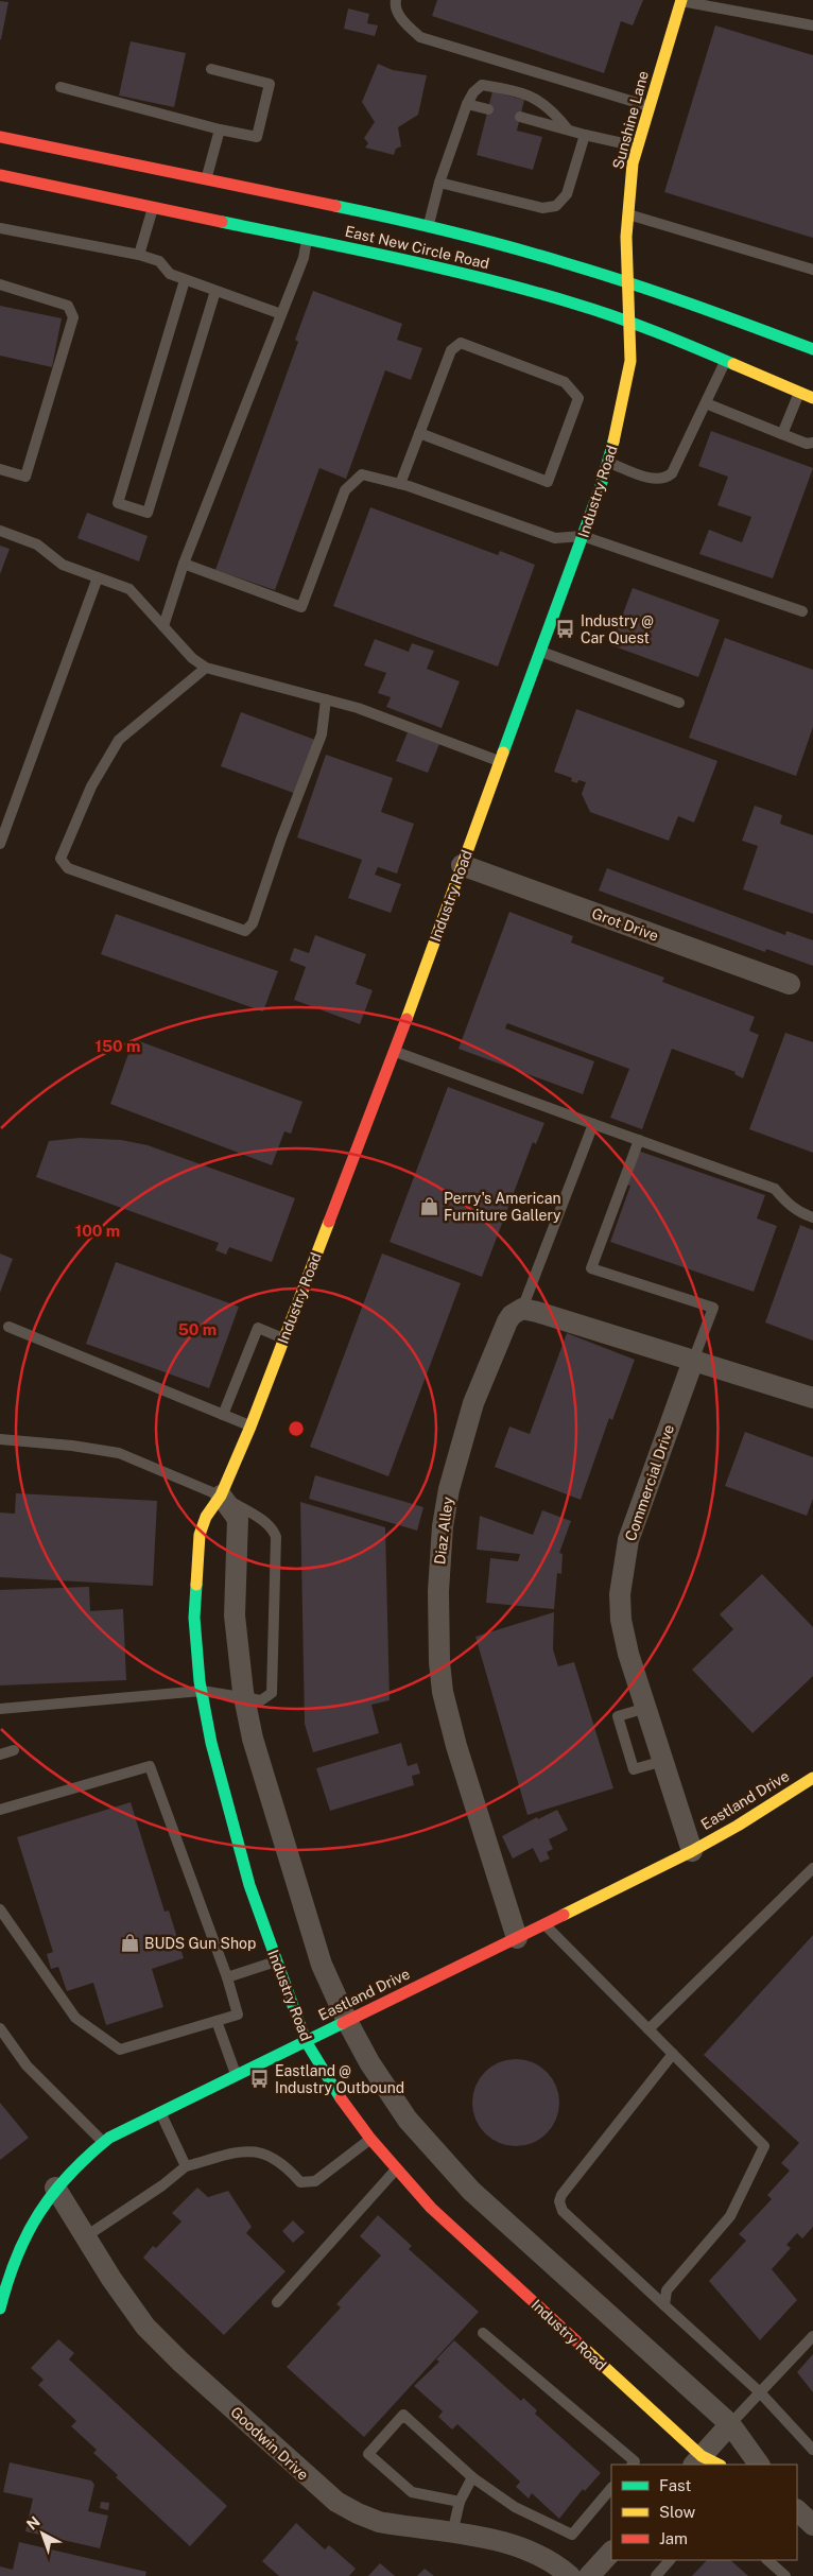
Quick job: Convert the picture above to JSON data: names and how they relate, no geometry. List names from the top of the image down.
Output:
{
  "streets": {
    "main road": [
      "Sunshine Lane",
      "East New Circle Road",
      "Industry Road",
      "Eastland Drive"
    ],
    "street": [
      "Grot Drive",
      "Commercial Drive",
      "Diaz Alley",
      "Goodwin Drive"
    ]
  },
  "crossings": [
    ["Sunshine Lane", "East New Circle Road"],
    ["Sunshine Lane", "Industry Road"],
    ["East New Circle Road", "Industry Road"],
    ["Industry Road", "Grot Drive"],
    ["Industry Road", "Eastland Drive"],
    ["Commercial Drive", "Eastland Drive"],
    ["Diaz Alley", "Eastland Drive"],
    ["Eastland Drive", "Goodwin Drive"]
  ],
  "places": {
    "bus stop": ["Industry @ Car Quest", "Eastland @ Industry Outbound"],
    "shop": ["Perry's American Furniture Gallery", "BUDS Gun Shop"]
  },
  "legend": ["Fast", "Slow", "Jam"],
  "north": "top left",
  "rings": ["150 m", "100 m", "50 m"]
}
